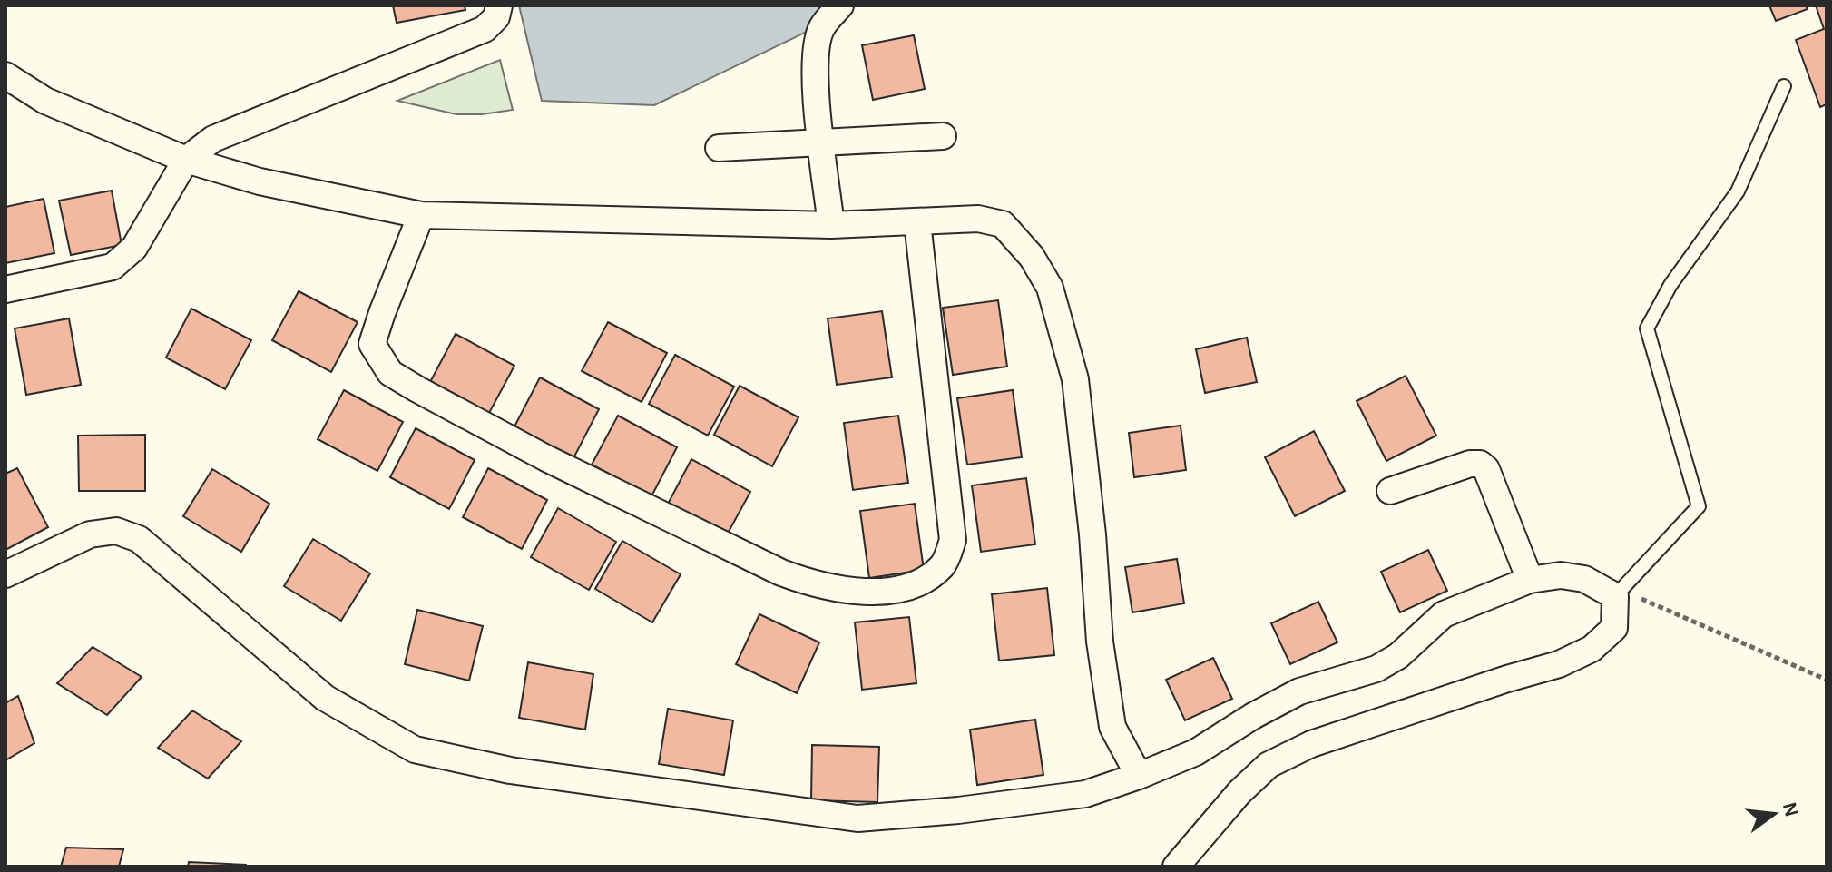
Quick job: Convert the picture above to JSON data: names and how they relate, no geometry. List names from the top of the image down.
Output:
{
  "north": "right"
}
